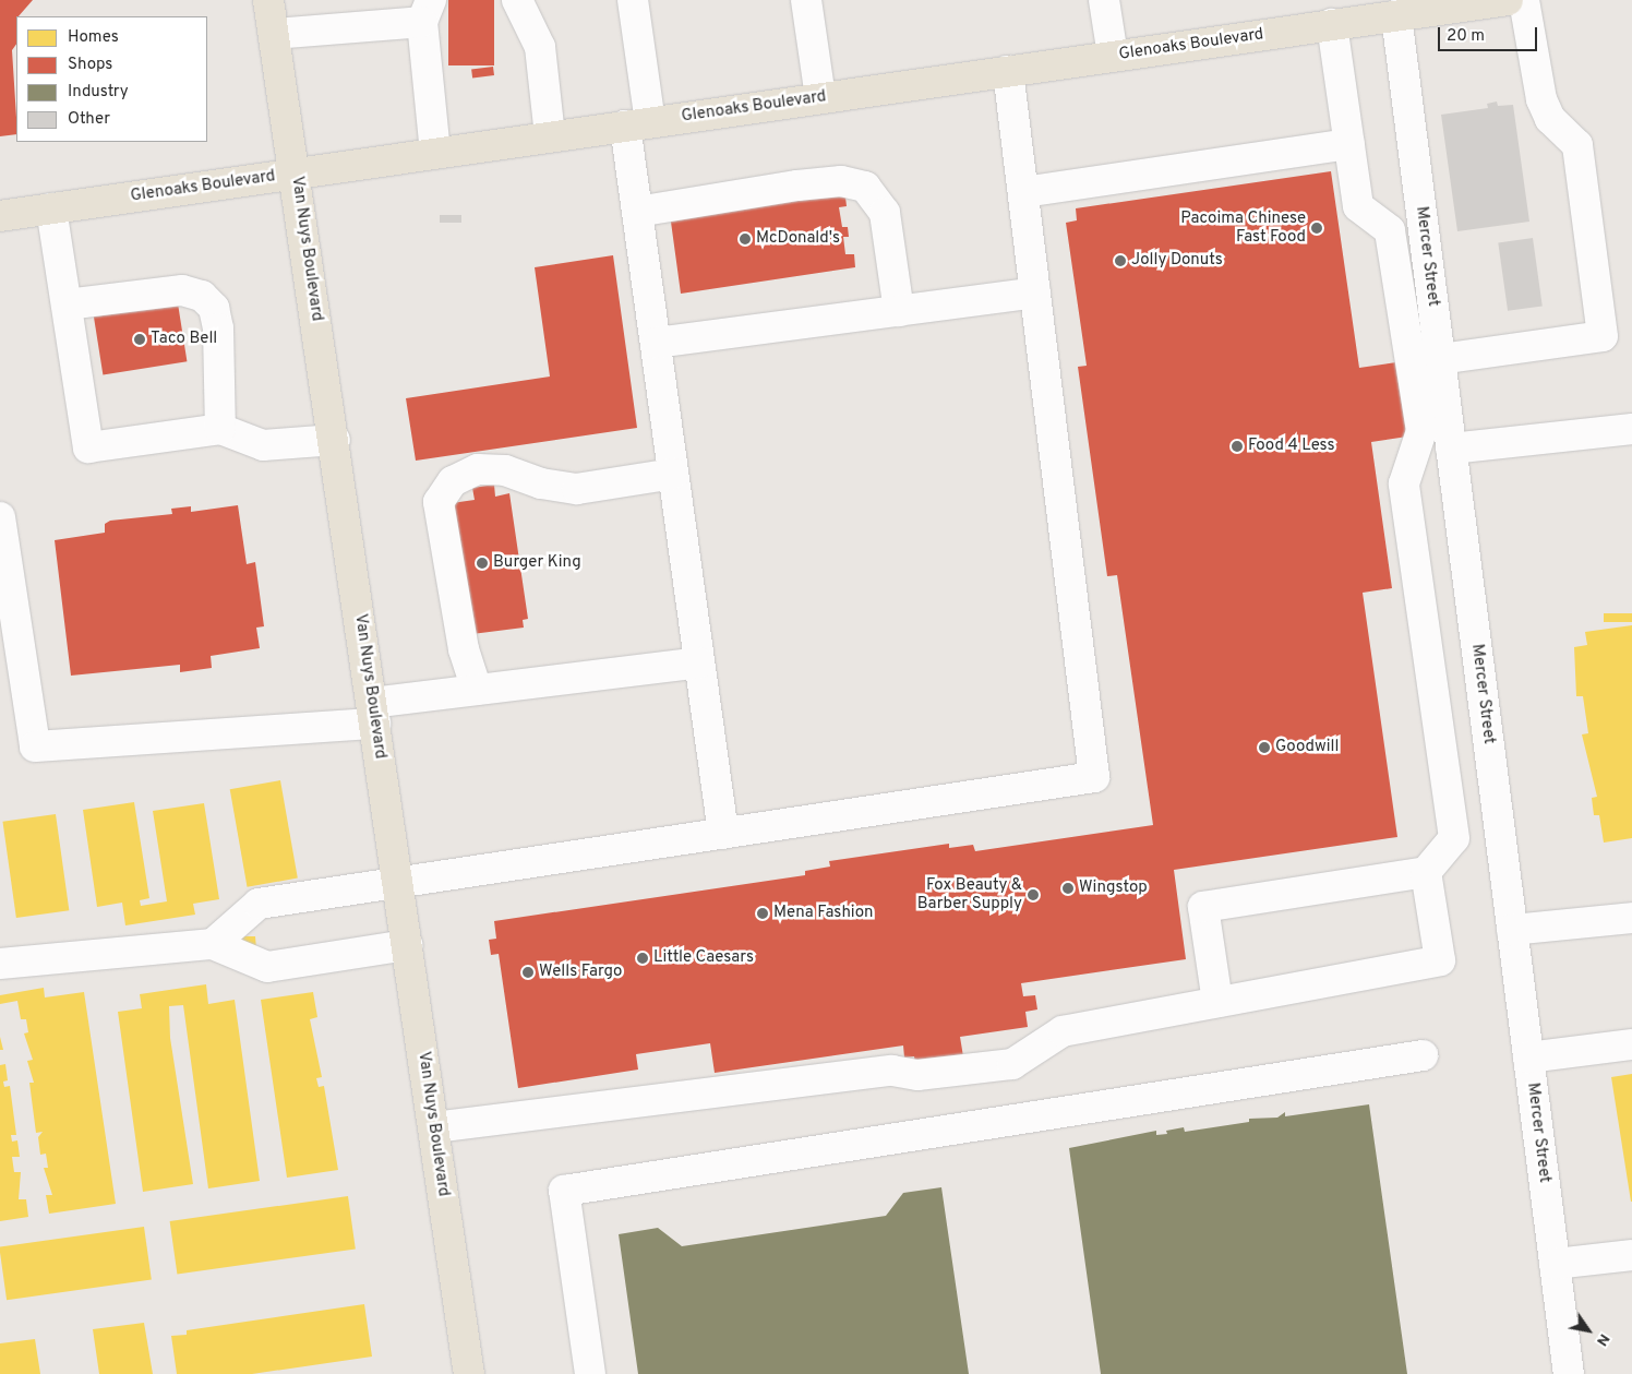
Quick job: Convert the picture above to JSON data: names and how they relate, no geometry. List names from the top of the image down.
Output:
{
  "streets": {
    "main road": ["Glenoaks Boulevard", "Van Nuys Boulevard"],
    "street": ["Mercer Street"]
  },
  "crossings": [
    ["Glenoaks Boulevard", "Van Nuys Boulevard"],
    ["Glenoaks Boulevard", "Mercer Street"]
  ],
  "places": [
    "Pacoima Chinese Fast Food",
    "McDonald's",
    "Jolly Donuts",
    "Taco Bell",
    "Food 4 Less",
    "Burger King",
    "Goodwill",
    "Wingstop",
    "Fox Beauty & Barber Supply",
    "Mena Fashion",
    "Little Caesars",
    "Wells Fargo"
  ],
  "legend": [
    "Homes",
    "Shops",
    "Industry",
    "Other"
  ],
  "scale_bar": "20 m",
  "north": "bottom right"
}
